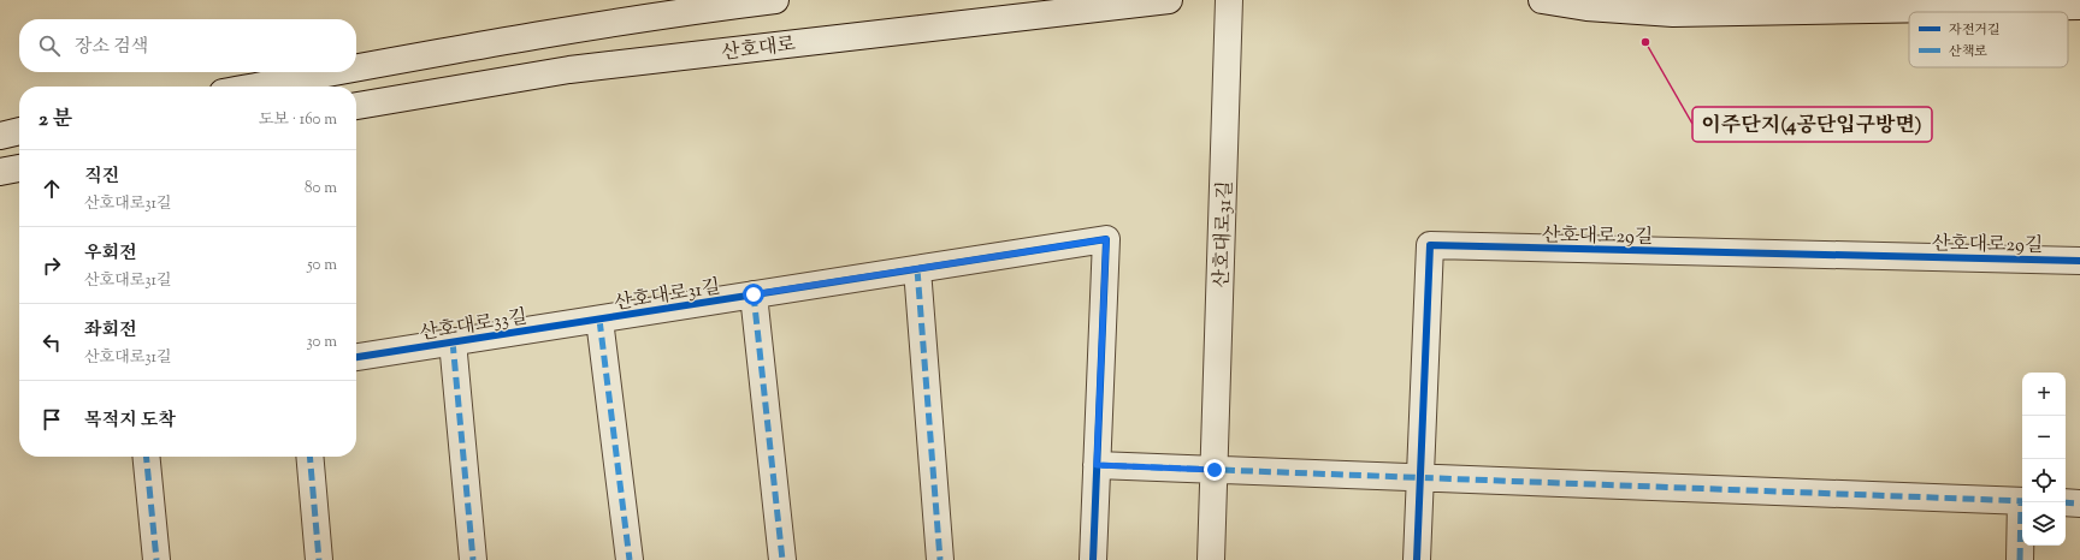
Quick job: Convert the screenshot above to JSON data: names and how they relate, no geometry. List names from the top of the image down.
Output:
{
  "streets": {
    "street": [
      "산호대로",
      "산호대로31길",
      "산호대로29길",
      "산호대로33길"
    ]
  },
  "crossings": [
    ["산호대로31길", "산호대로33길"]
  ],
  "places": ["이주단지(4공단입구방면)"],
  "legend": ["자전거길", "산책로"],
  "page": {
    "search": "장소 검색",
    "heading": ["2 분", "도보 · 160 m"],
    "list": [
      ["직진", "산호대로31길", "80 m"],
      ["우회전", "산호대로31길", "50 m"],
      ["좌회전", "산호대로31길", "30 m"],
      "목적지 도착"
    ],
    "map_buttons": ["+", "−"]
  }
}
